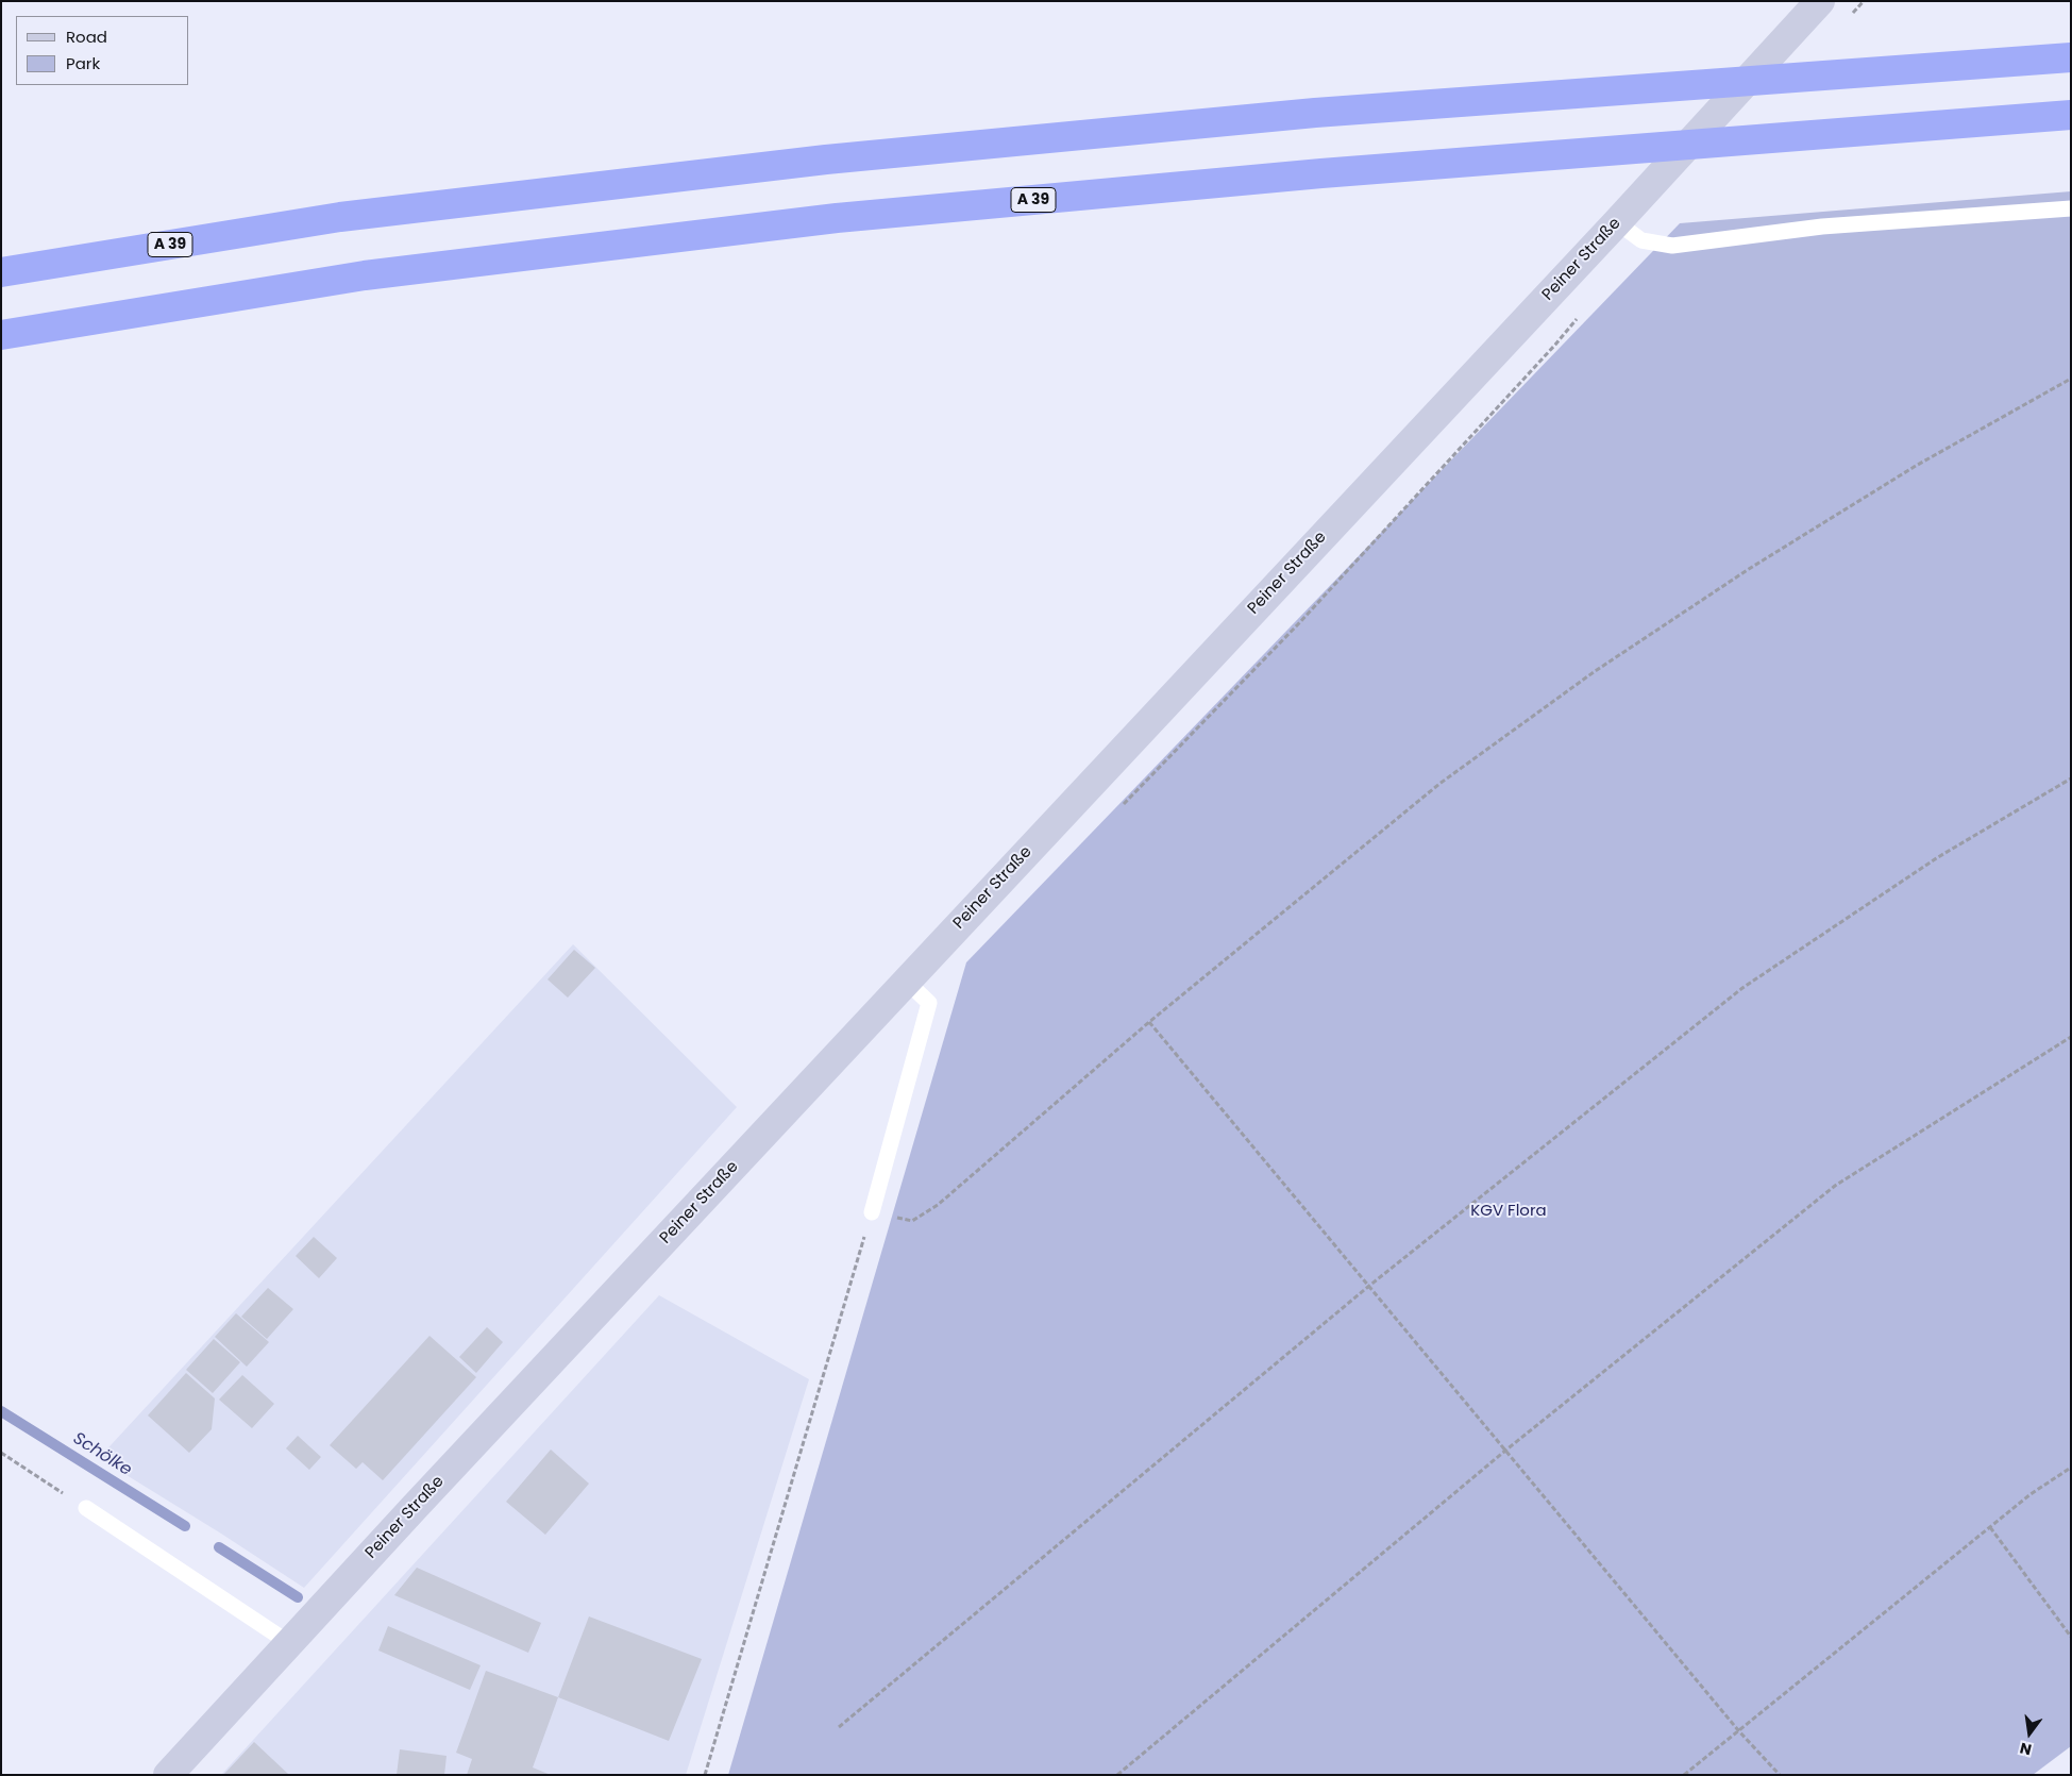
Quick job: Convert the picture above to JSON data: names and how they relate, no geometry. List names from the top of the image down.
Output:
{
  "streets": {
    "highway": ["A 39"],
    "street": ["Peiner Straße"]
  },
  "water": ["Schölke"],
  "parks": ["KGV Flora"],
  "legend": ["Road", "Park"],
  "north": "bottom"
}
